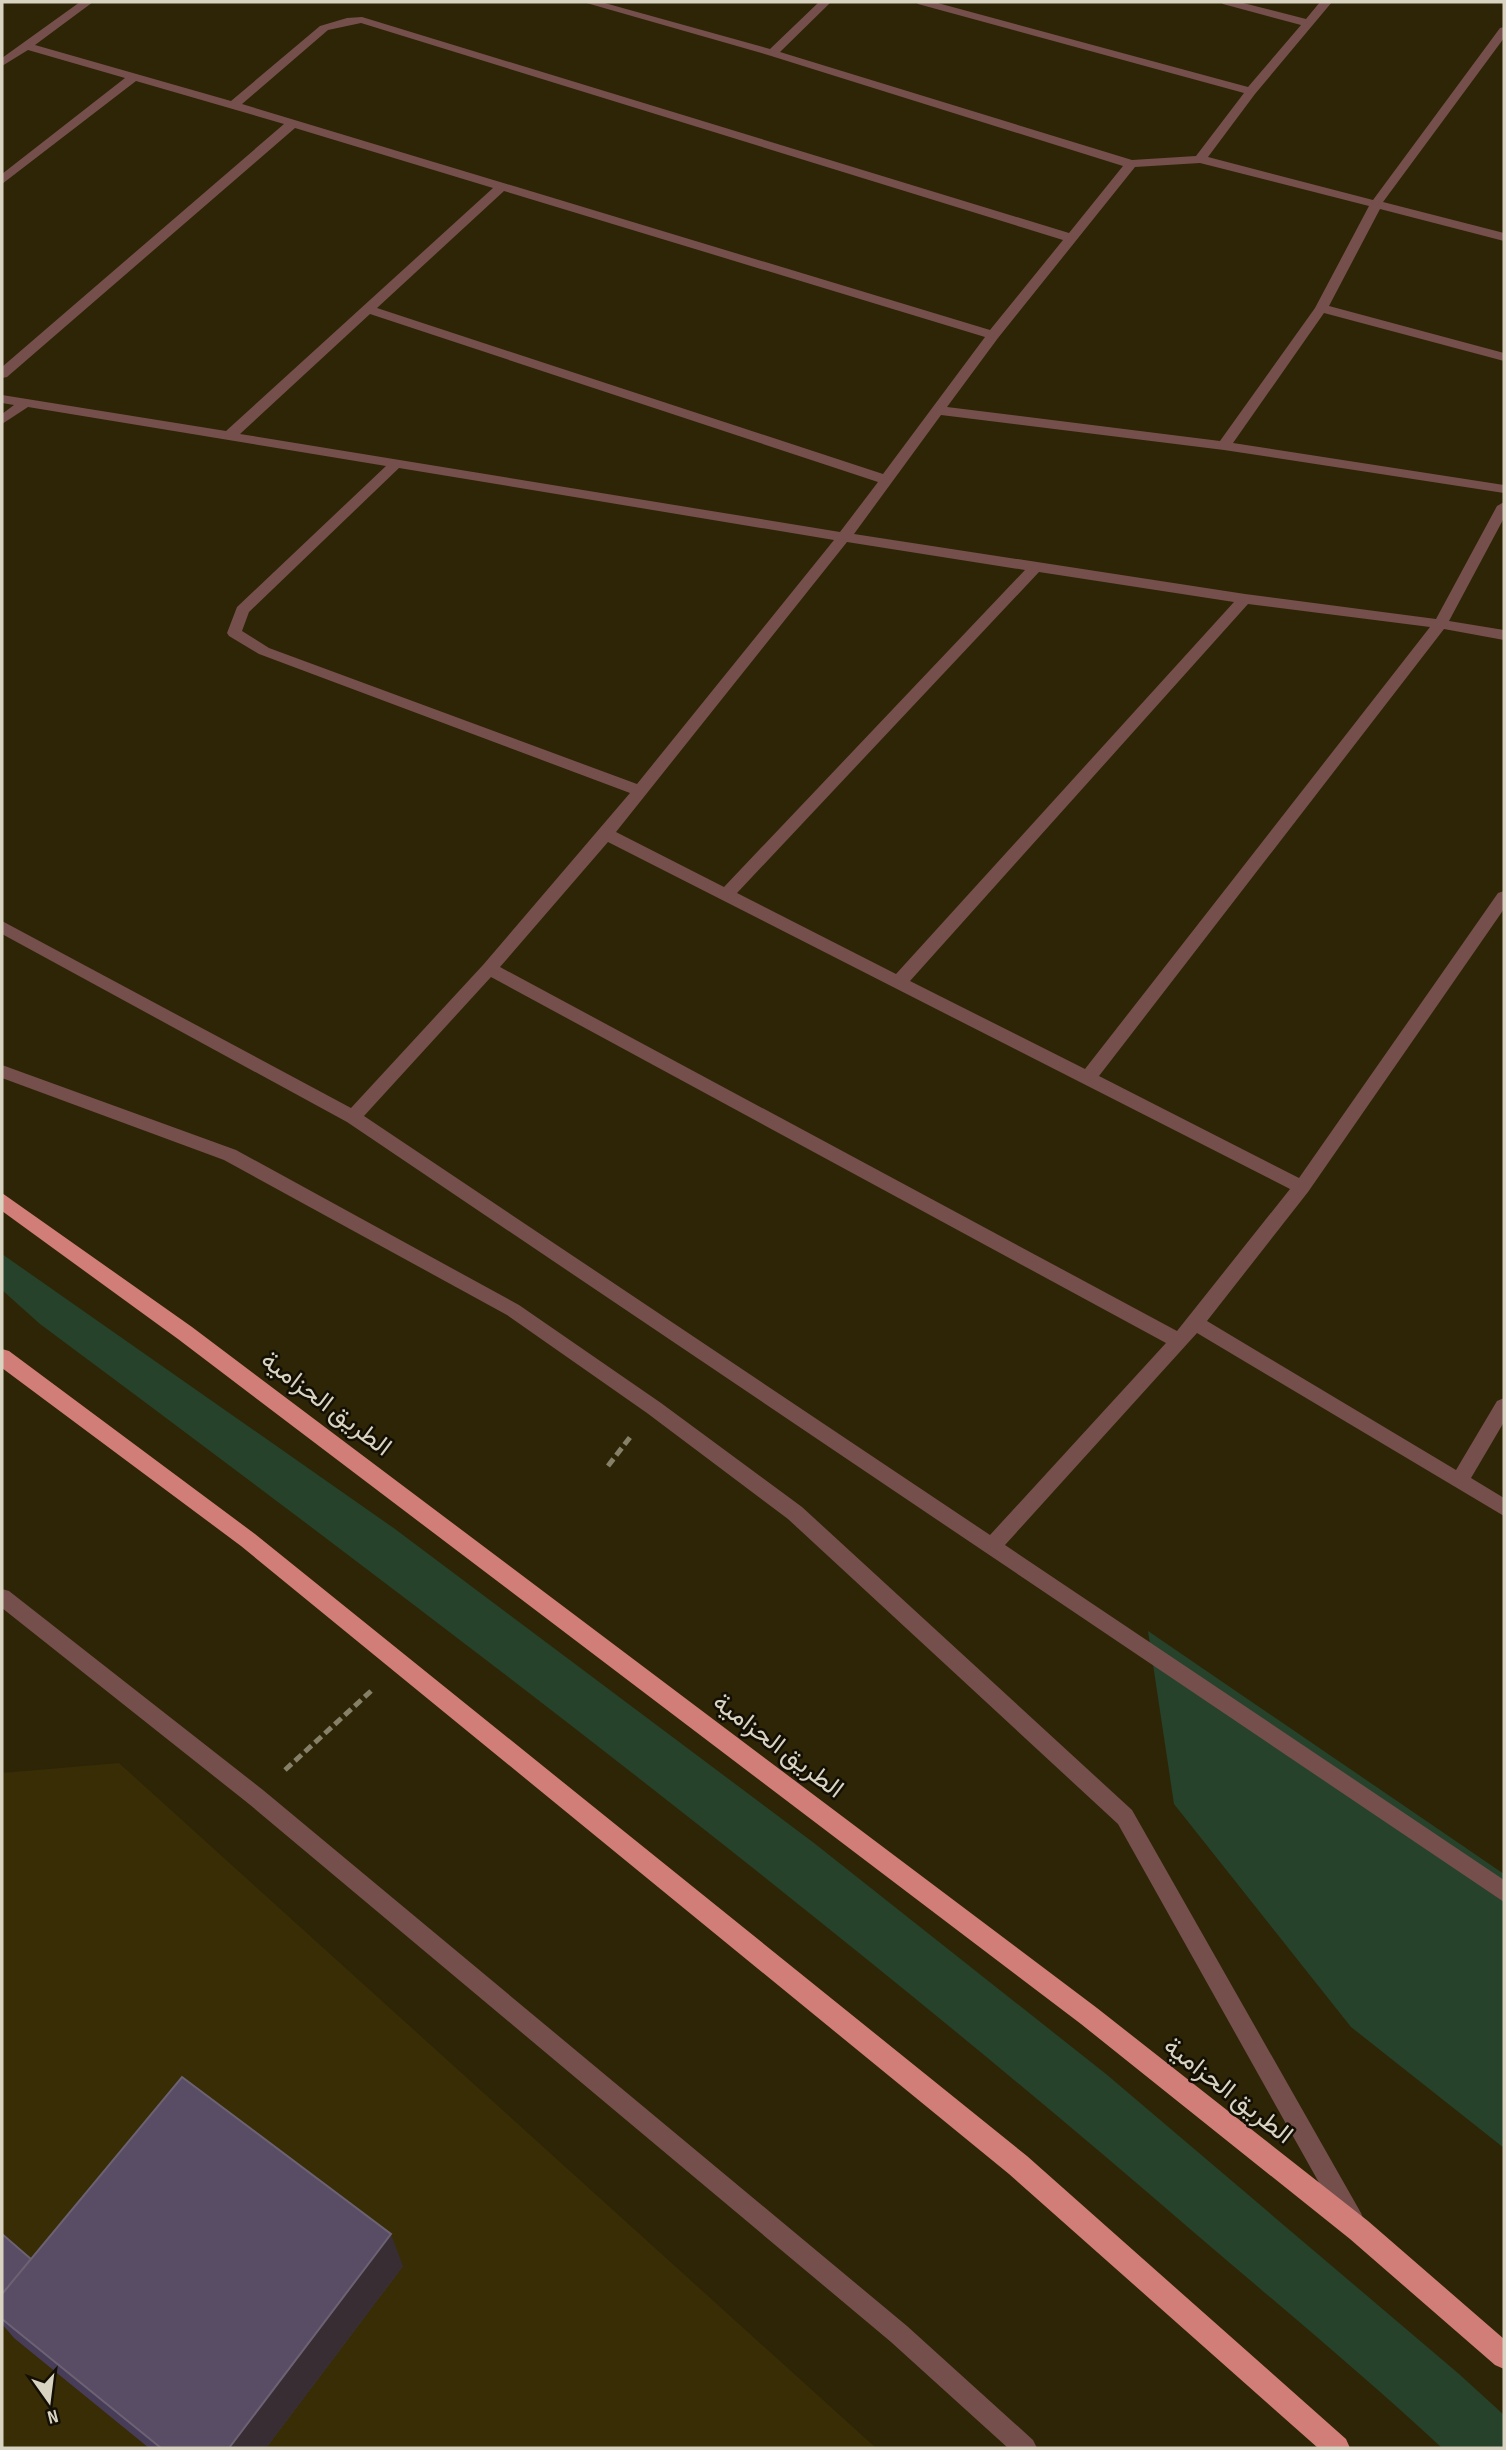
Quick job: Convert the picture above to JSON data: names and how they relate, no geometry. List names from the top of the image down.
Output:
{
  "streets": {
    "highway": ["الطريق الحزامية"]
  },
  "north": "bottom"
}
